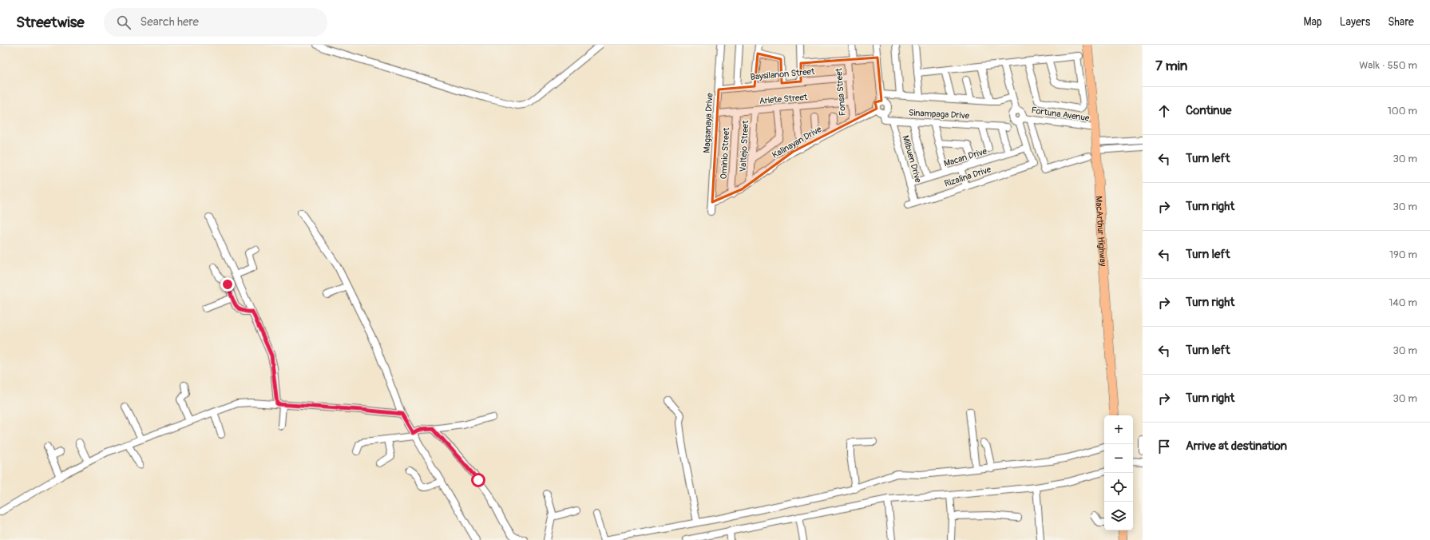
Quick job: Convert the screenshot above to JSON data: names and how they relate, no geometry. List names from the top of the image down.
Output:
{
  "streets": {
    "highway": ["MacArthur Highway"],
    "street": [
      "Baysilanon Street",
      "Fonsa Street",
      "Ariete Street",
      "Sinampaga Drive",
      "Fortuna Avenue",
      "Magsanaya Drive",
      "Kalinayan Drive",
      "Valtejo Street",
      "Ominio Street",
      "Macan Drive",
      "Milbuen Drive",
      "Rizalina Drive"
    ]
  },
  "crossings": [
    ["Baysilanon Street", "Fonsa Street"],
    ["Baysilanon Street", "Magsanaya Drive"],
    ["Fonsa Street", "Ariete Street"],
    ["Fonsa Street", "Kalinayan Drive"],
    ["Ariete Street", "Magsanaya Drive"],
    ["Ariete Street", "Valtejo Street"],
    ["Ariete Street", "Ominio Street"],
    ["Sinampaga Drive", "Macan Drive"],
    ["Sinampaga Drive", "Milbuen Drive"],
    ["Fortuna Avenue", "MacArthur Highway"],
    ["Magsanaya Drive", "Kalinayan Drive"],
    ["Kalinayan Drive", "Valtejo Street"],
    ["Kalinayan Drive", "Ominio Street"],
    ["Macan Drive", "Milbuen Drive"],
    ["Macan Drive", "Rizalina Drive"],
    ["Milbuen Drive", "Rizalina Drive"]
  ],
  "page": {
    "header": "Streetwise",
    "search": "Search here",
    "nav": ["Map", "Layers", "Share"],
    "heading": ["7 min", "Walk · 550 m"],
    "list": [
      ["Continue", "100 m"],
      ["Turn left", "30 m"],
      ["Turn right", "30 m"],
      ["Turn left", "190 m"],
      ["Turn right", "140 m"],
      ["Turn left", "30 m"],
      ["Turn right", "30 m"],
      "Arrive at destination"
    ],
    "map_buttons": ["+", "−"]
  }
}
